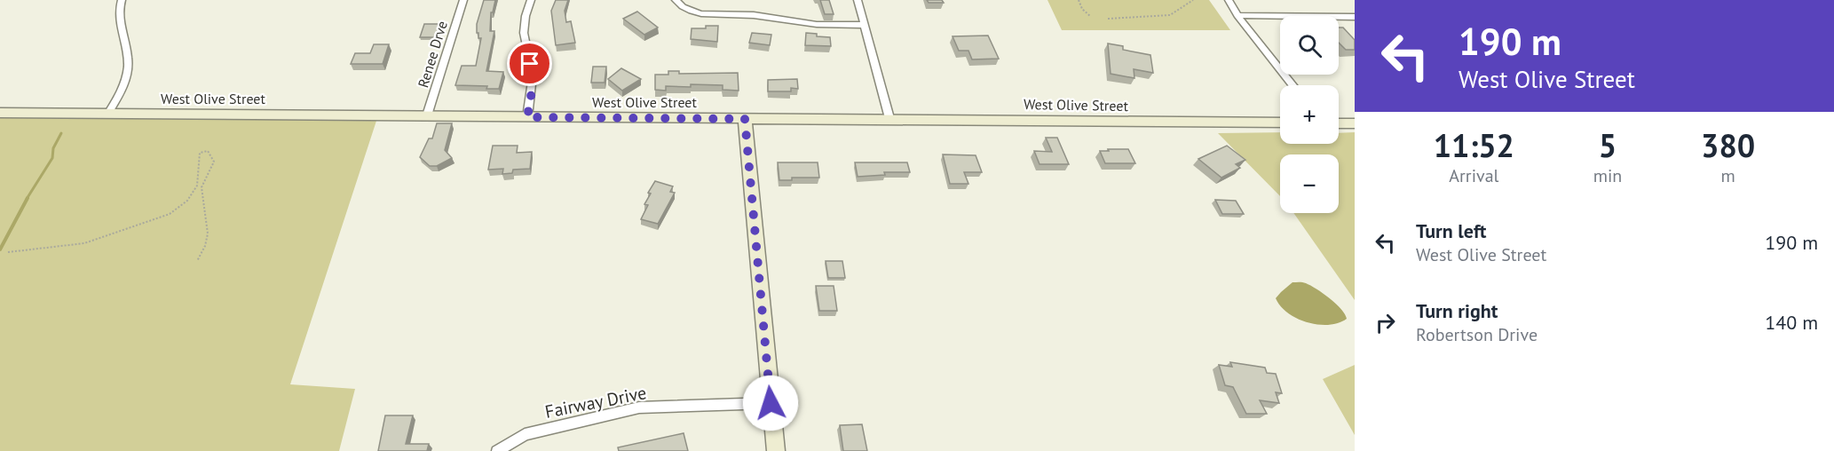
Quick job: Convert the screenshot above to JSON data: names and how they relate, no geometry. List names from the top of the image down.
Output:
{
  "streets": {
    "street": ["Renee Drve", "West Olive Street", "Fairway Drive"]
  },
  "crossings": [
    ["Renee Drve", "West Olive Street"]
  ],
  "page": {
    "turn": ["190 m", "West Olive Street"],
    "map_buttons": ["+", "−"],
    "eta": [
      "11:52",
      "Arrival",
      "5",
      "min",
      "380",
      "m"
    ],
    "list": [
      {
        "name": "Turn left",
        "note": "West Olive Street",
        "value": "190 m"
      },
      {
        "name": "Turn right",
        "note": "Robertson Drive",
        "value": "140 m"
      }
    ]
  }
}
